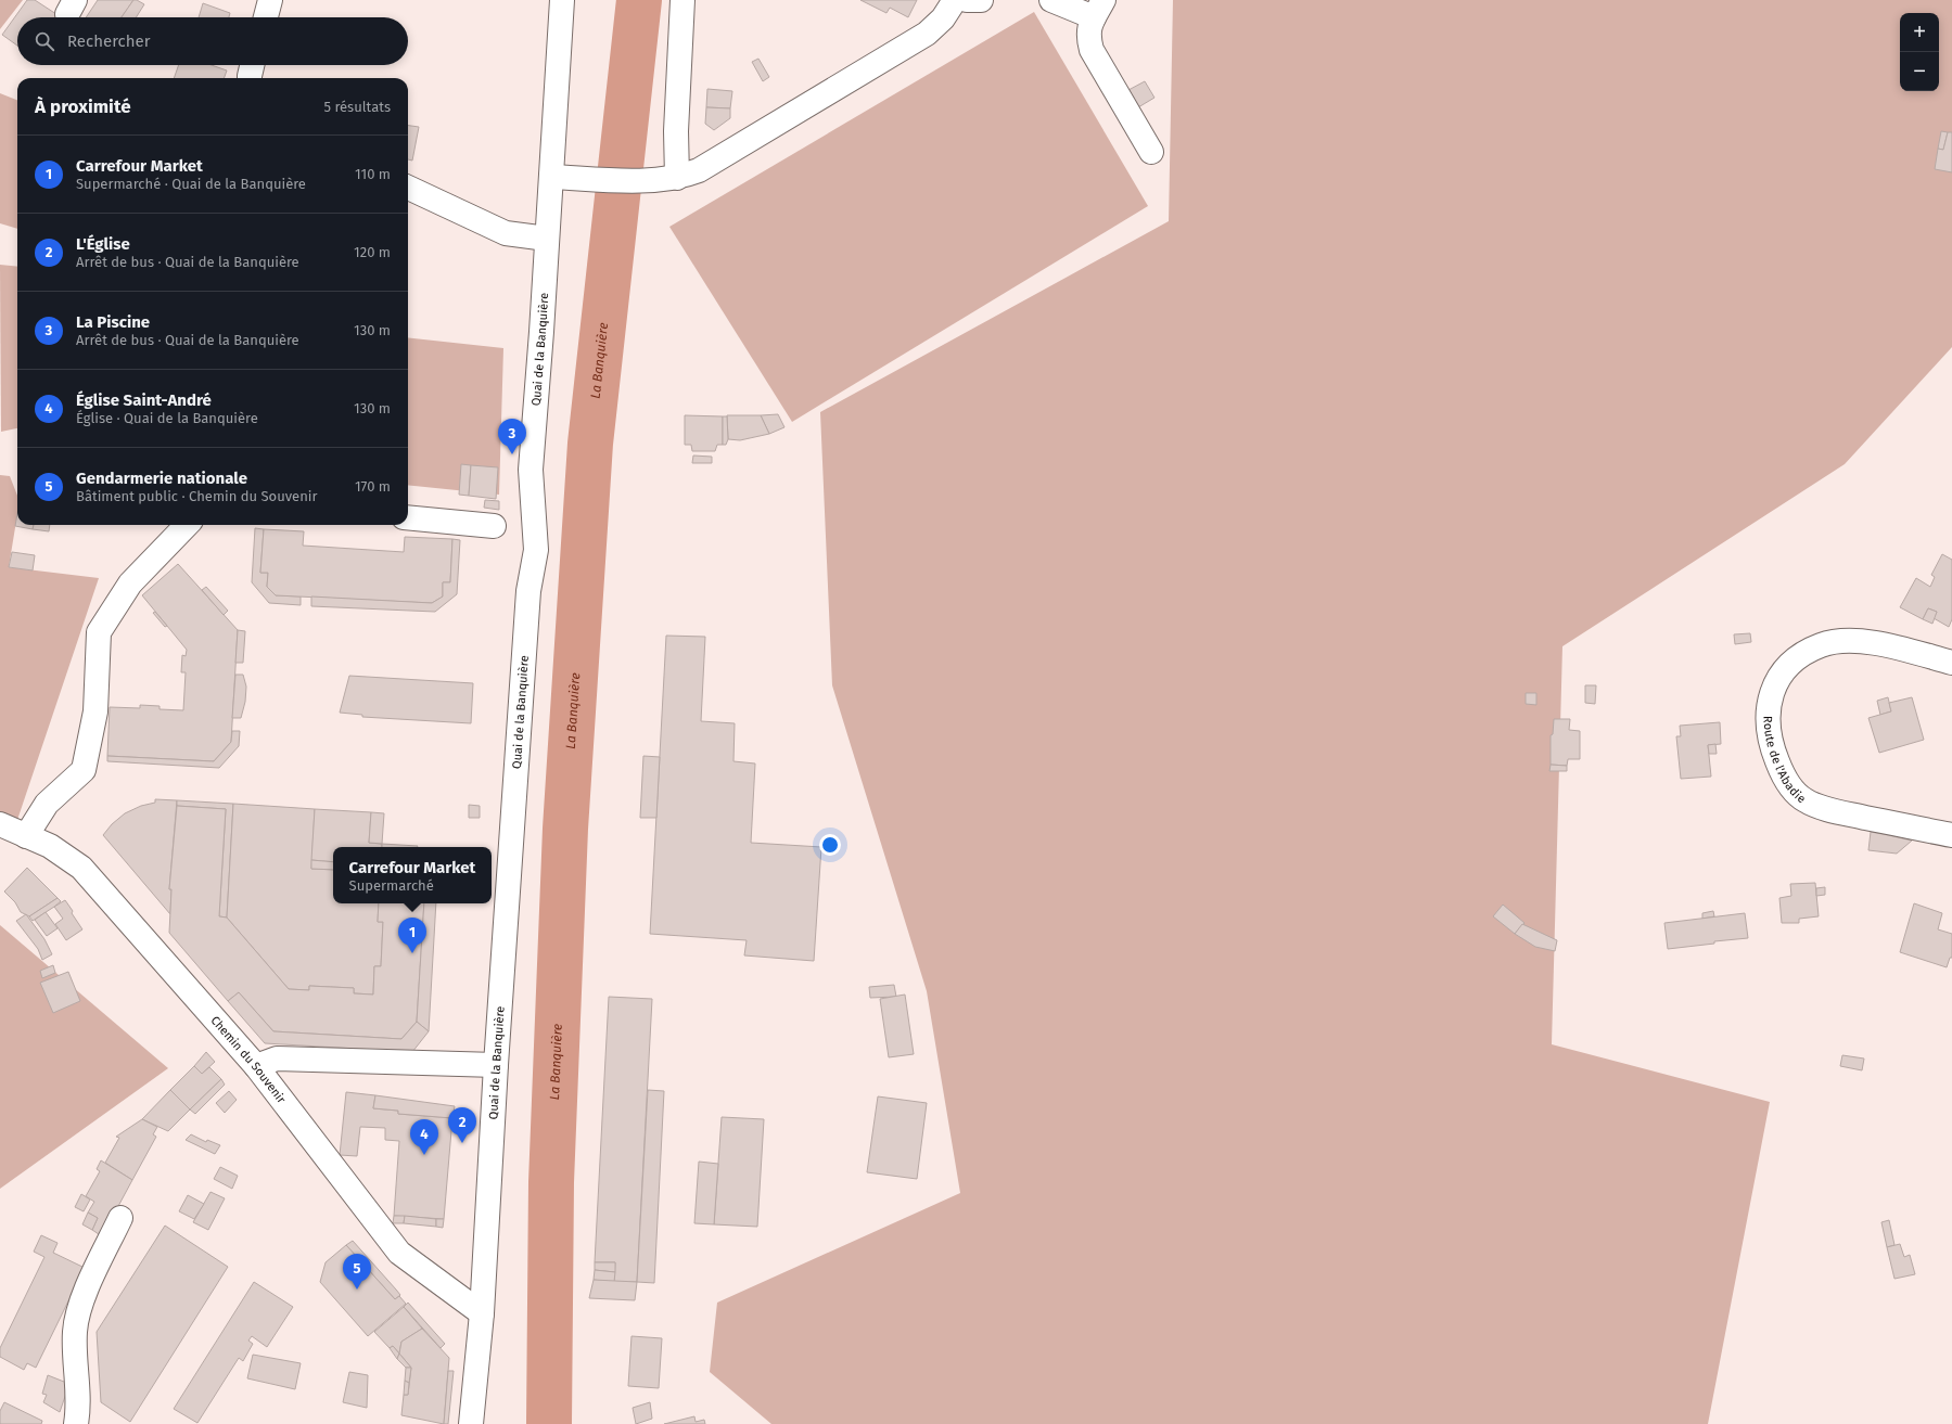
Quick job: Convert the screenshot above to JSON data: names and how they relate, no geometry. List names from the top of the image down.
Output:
{
  "streets": {
    "street": ["Quai de la Banquière", "Route de l'Abadie", "Chemin du Souvenir"]
  },
  "crossings": [
    ["Quai de la Banquière", "Chemin du Souvenir"]
  ],
  "water": ["La Banquière"],
  "page": {
    "map_buttons": ["+", "−"],
    "search": "Rechercher",
    "heading": ["À proximité", "5 résultats"],
    "list": [
      {
        "mark": "1",
        "name": "Carrefour Market",
        "note": "Supermarché · Quai de la Banquière",
        "value": "110 m"
      },
      {
        "mark": "2",
        "name": "L'Église",
        "note": "Arrêt de bus · Quai de la Banquière",
        "value": "120 m"
      },
      {
        "mark": "3",
        "name": "La Piscine",
        "note": "Arrêt de bus · Quai de la Banquière",
        "value": "130 m"
      },
      {
        "mark": "4",
        "name": "Église Saint-André",
        "note": "Église · Quai de la Banquière",
        "value": "130 m"
      },
      {
        "mark": "5",
        "name": "Gendarmerie nationale",
        "note": "Bâtiment public · Chemin du Souvenir",
        "value": "170 m"
      }
    ],
    "pins": [
      "3",
      "1",
      "2",
      "4",
      "5"
    ],
    "popup": ["Carrefour Market", "Supermarché"]
  }
}
